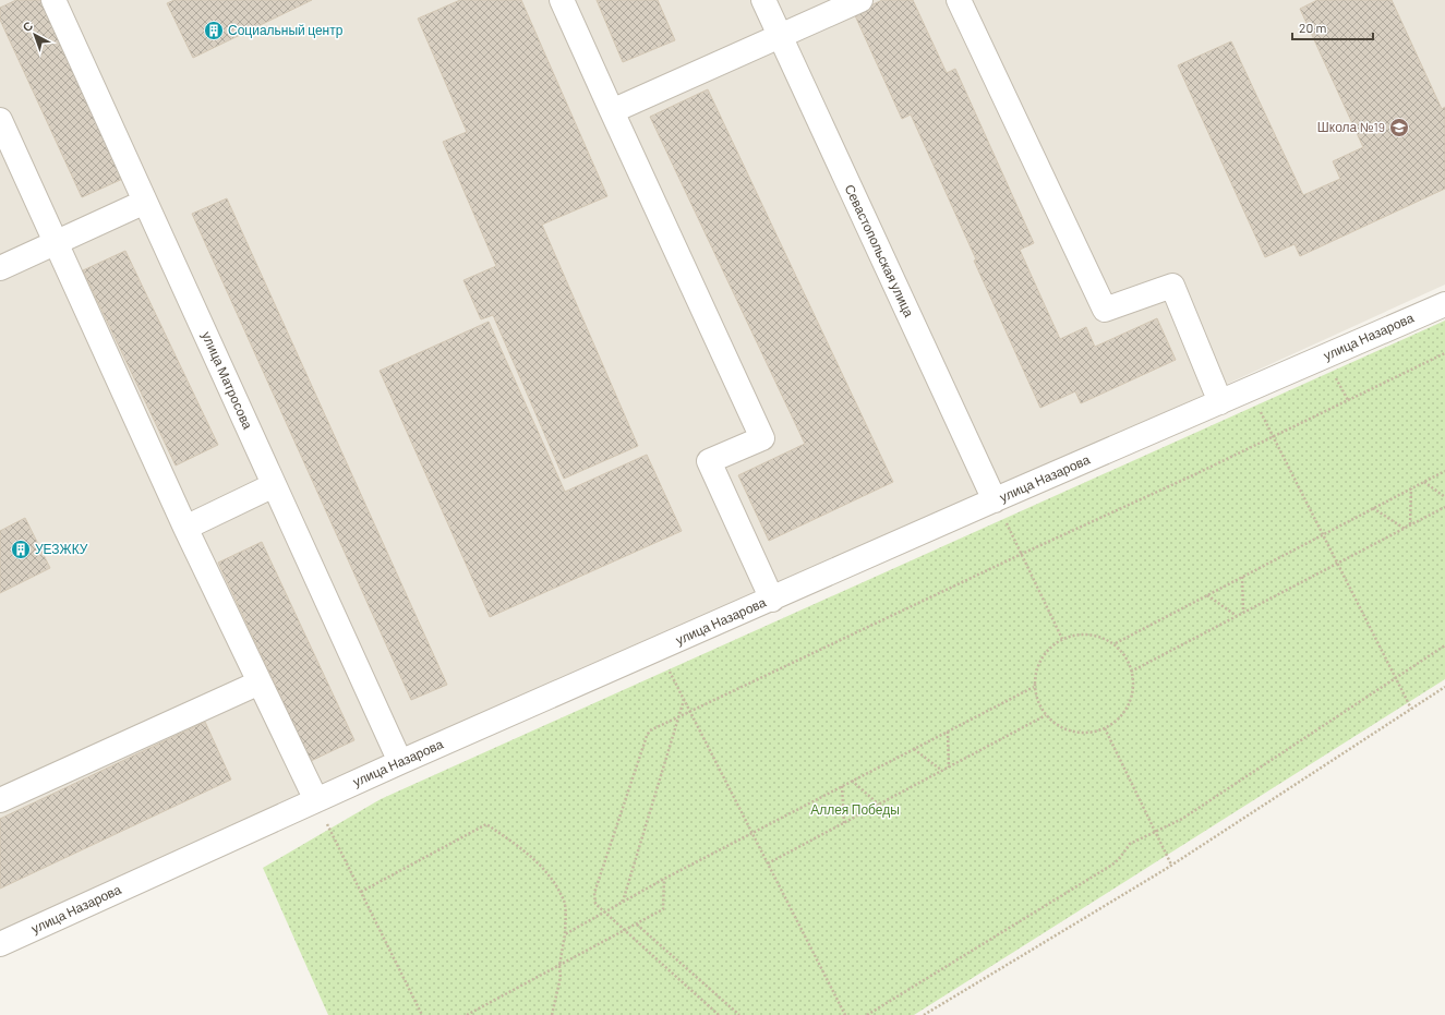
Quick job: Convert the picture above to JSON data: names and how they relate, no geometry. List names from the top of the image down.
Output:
{
  "streets": {
    "street": ["Севастопольская улица", "улица Назарова", "улица Матросова"]
  },
  "crossings": [
    ["Севастопольская улица", "улица Назарова"],
    ["улица Назарова", "улица Матросова"]
  ],
  "parks": ["Аллея Победы"],
  "places": {
    "building": ["Социальный центр", "УЕЗЖКУ"],
    "school or university": ["Школа №19"]
  },
  "scale_bar": "20 m",
  "north": "top left"
}
